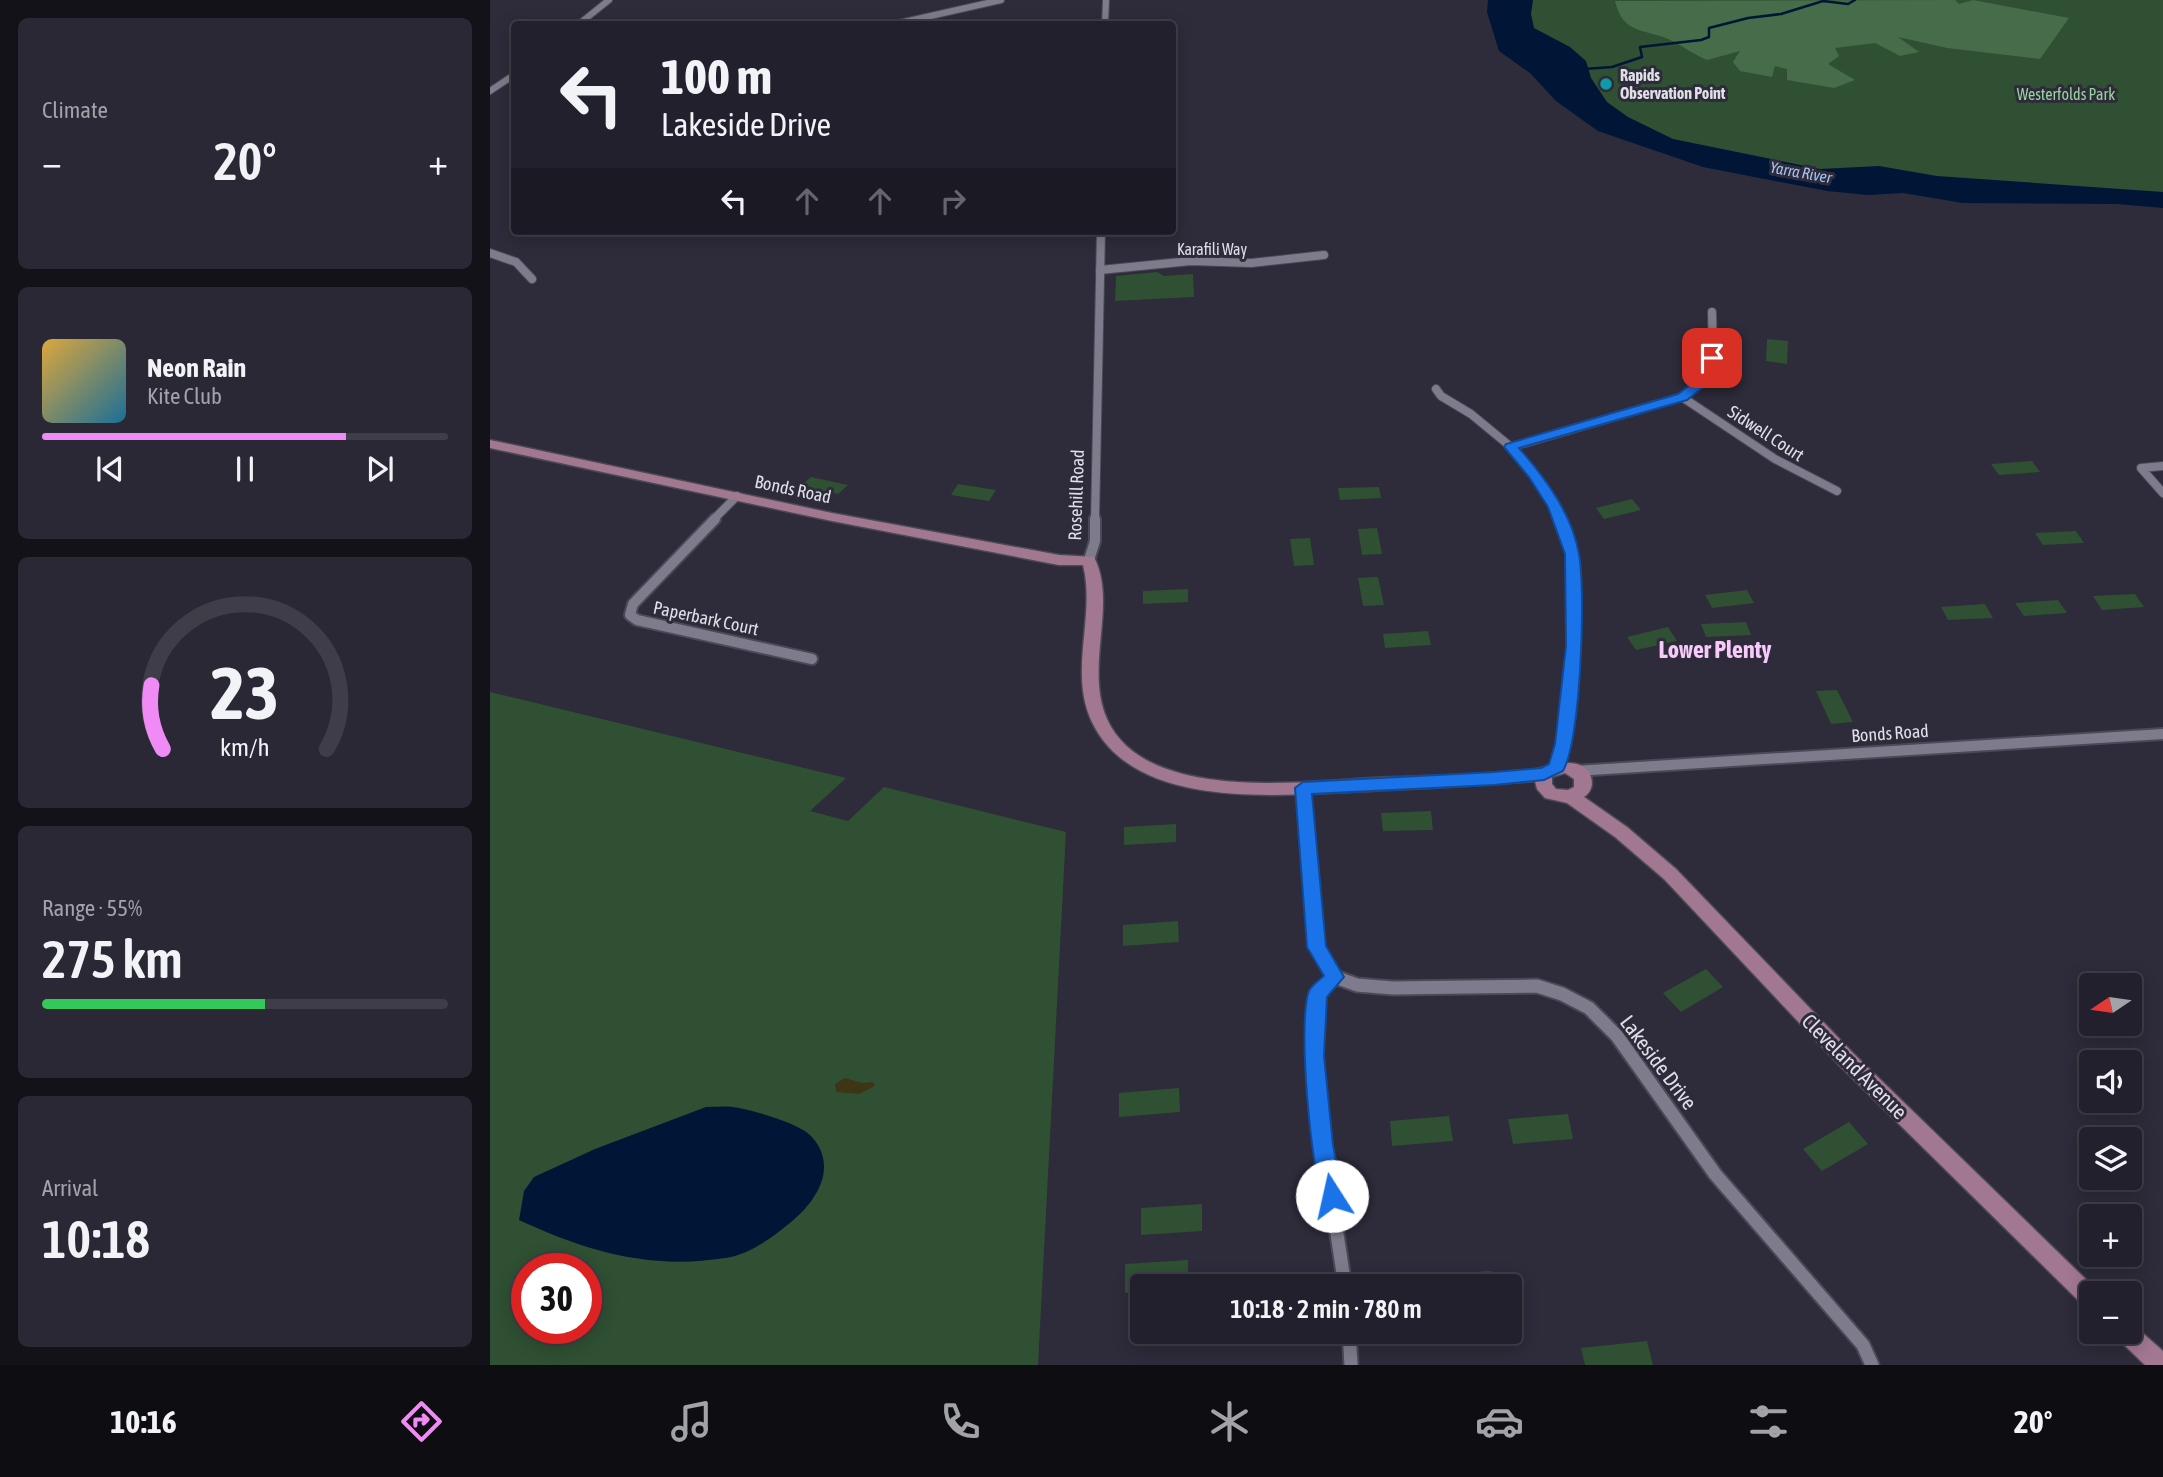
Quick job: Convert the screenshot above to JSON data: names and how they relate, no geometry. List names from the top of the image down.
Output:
{
  "streets": {
    "street": [
      "Karafili Way",
      "Sidwell Court",
      "Bonds Road",
      "Rosehill Road",
      "Paperbark Court",
      "Lakeside Drive",
      "Cleveland Avenue"
    ]
  },
  "crossings": [
    ["Karafili Way", "Rosehill Road"],
    ["Bonds Road", "Rosehill Road"],
    ["Bonds Road", "Paperbark Court"],
    ["Bonds Road", "Cleveland Avenue"]
  ],
  "districts": ["Lower Plenty"],
  "water": ["Yarra River"],
  "parks": ["Westerfolds Park"],
  "places": ["Rapids Observation Point"],
  "north": "left",
  "page": {
    "tile": [
      "Climate",
      ["Range · 55%", "275 km"],
      ["Arrival", "10:18"]
    ],
    "turn": ["100 m", "Lakeside Drive"],
    "heat": ["−", "20°", "+"],
    "song": ["Neon Rain", "Kite Club"],
    "map_buttons": ["+", "−"],
    "limit": "30",
    "trip": "10:18 · 2 min · 780 m",
    "tabs": ["10:16", "20°"],
    "gauge": ["23", "km/h"]
  }
}
